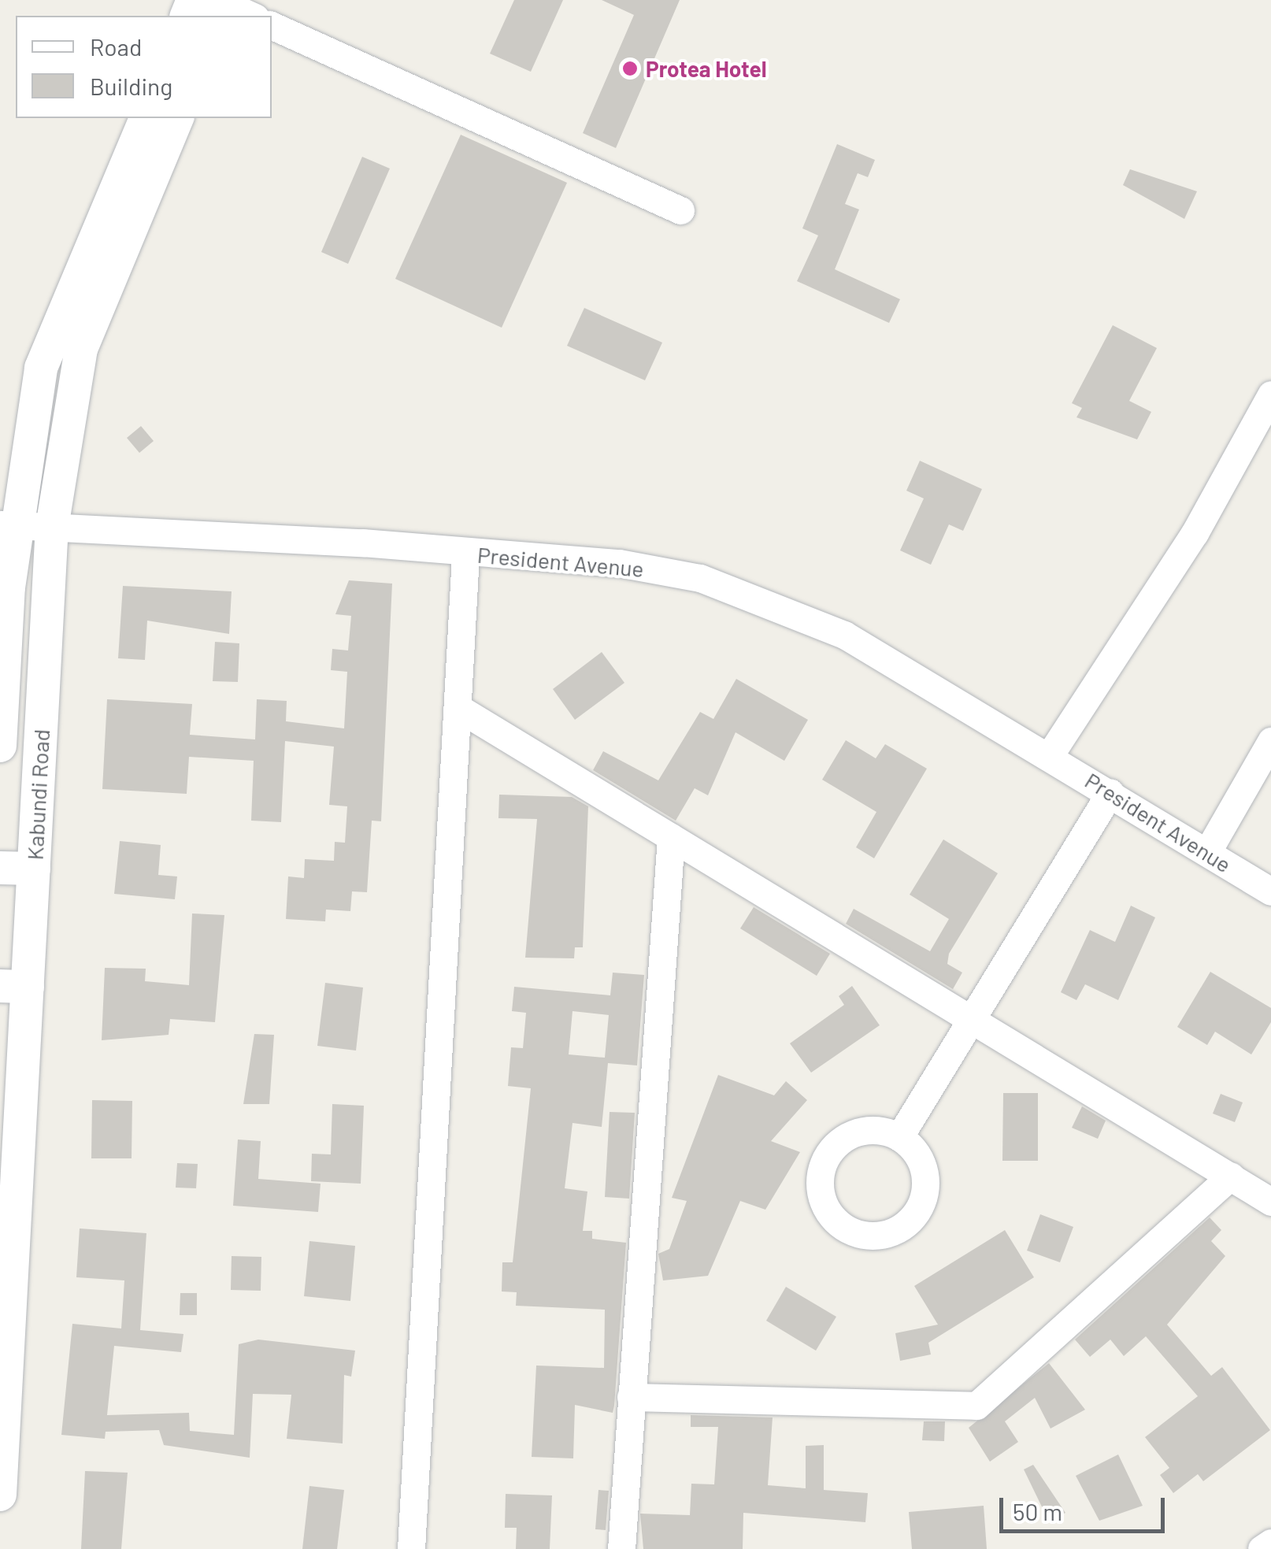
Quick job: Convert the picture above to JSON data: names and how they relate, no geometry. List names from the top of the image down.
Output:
{
  "streets": {
    "street": ["President Avenue", "Kabundi Road"]
  },
  "crossings": [
    ["President Avenue", "Kabundi Road"]
  ],
  "places": ["Protea Hotel"],
  "legend": ["Road", "Building"],
  "scale_bar": "50 m"
}
